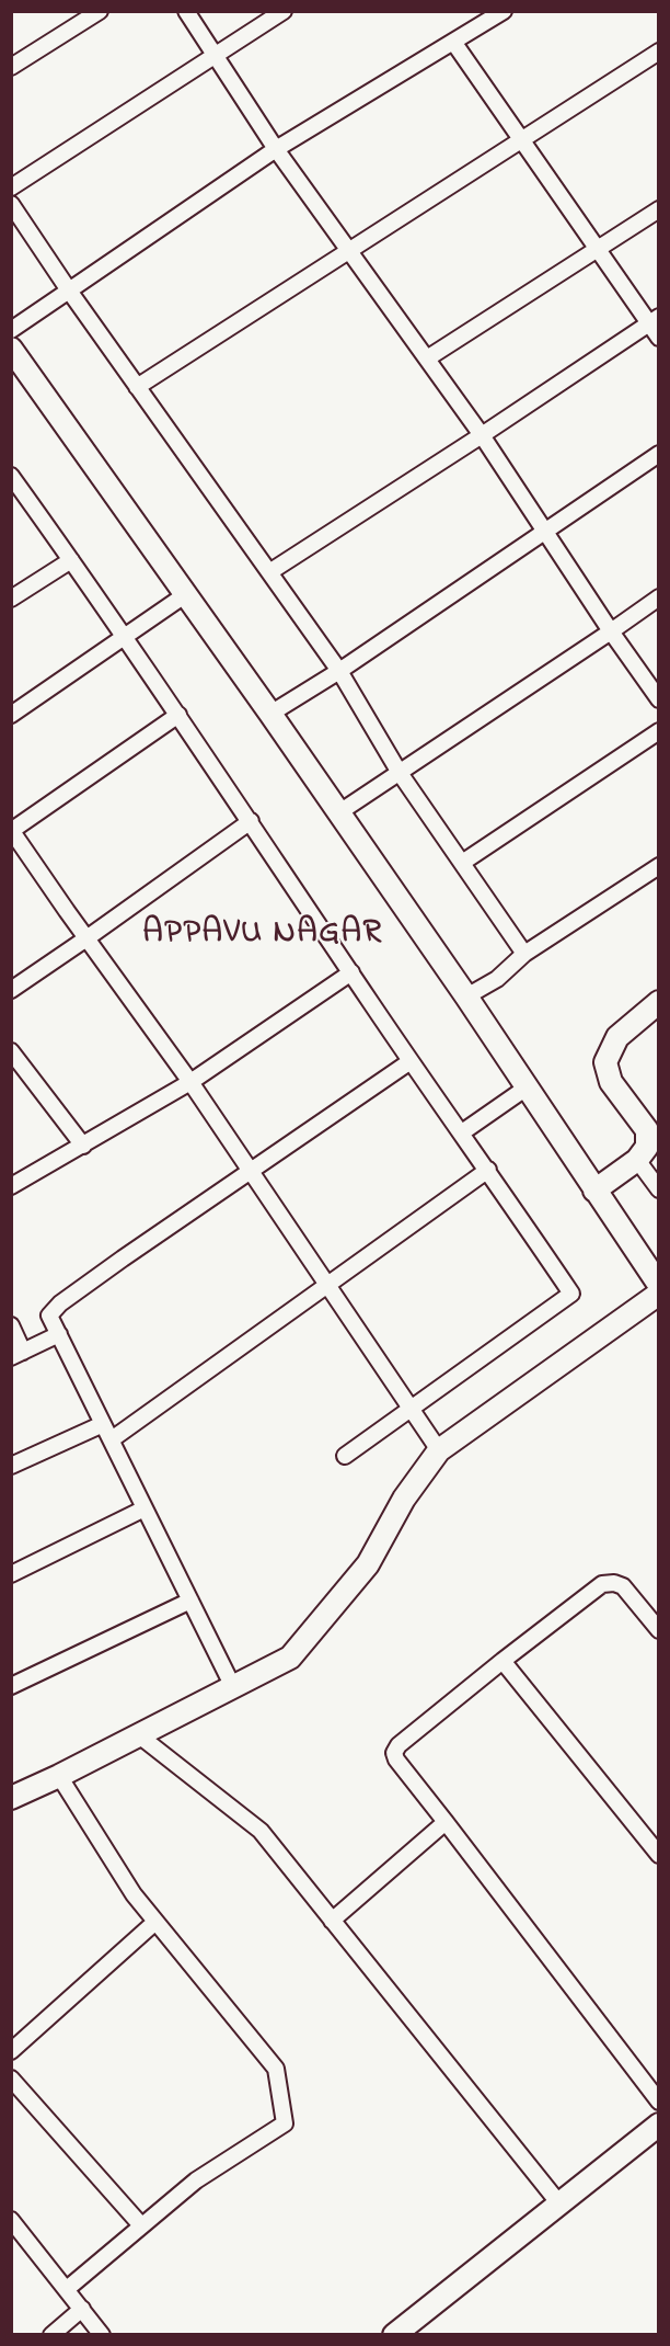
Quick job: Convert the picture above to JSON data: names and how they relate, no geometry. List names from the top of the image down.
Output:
{
  "districts": ["APPAVU NAGAR"]
}
